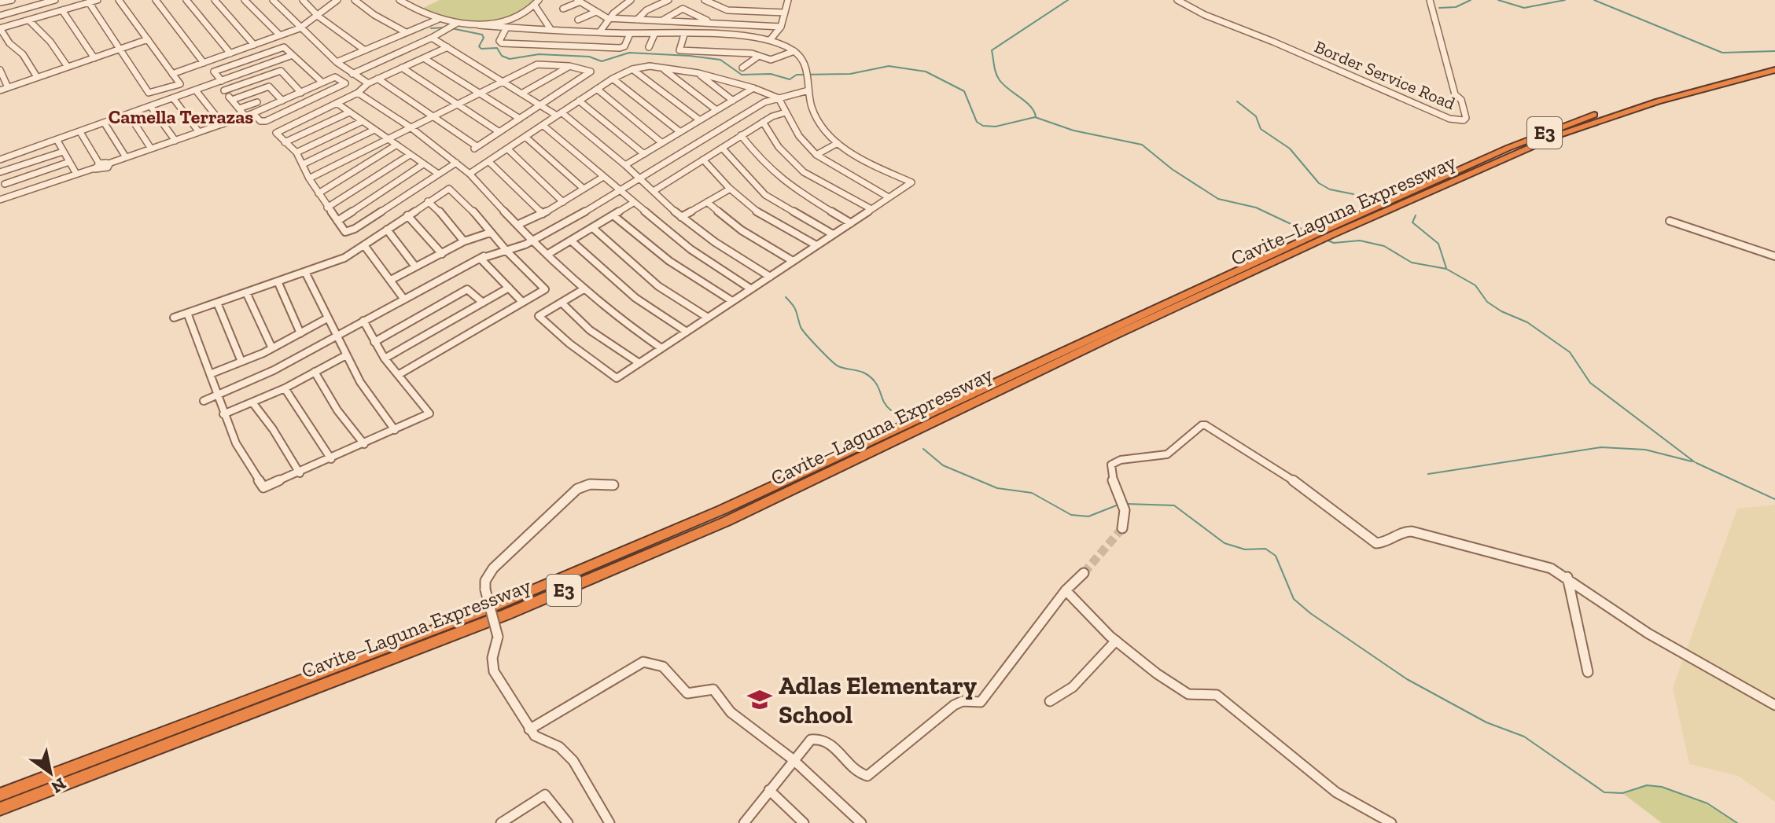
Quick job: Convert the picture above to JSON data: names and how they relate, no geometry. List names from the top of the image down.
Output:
{
  "streets": {
    "highway": ["E3", "Cavite–Laguna Expressway"],
    "street": ["Border Service Road"]
  },
  "districts": ["Camella Terrazas"],
  "places": {
    "school or university": ["Adlas Elementary School"]
  },
  "north": "bottom right"
}
